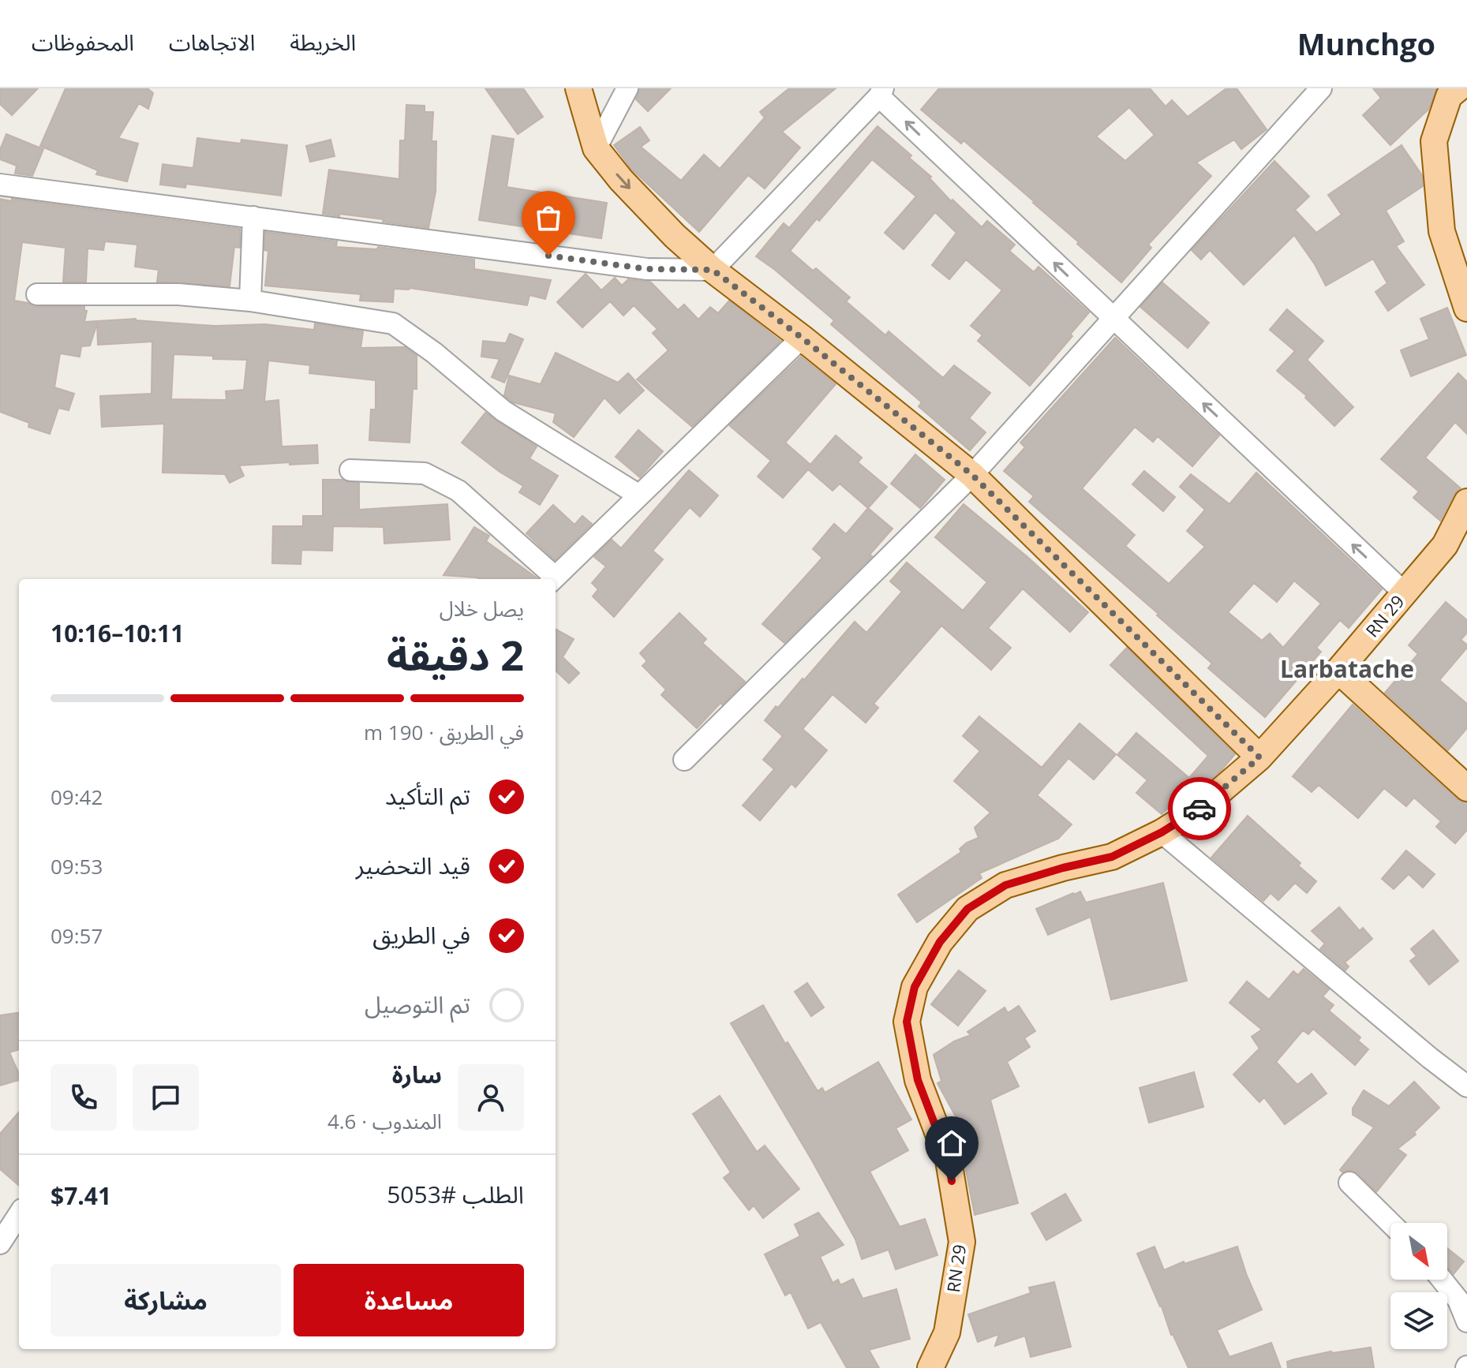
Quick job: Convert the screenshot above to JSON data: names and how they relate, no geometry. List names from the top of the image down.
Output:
{
  "streets": {
    "main road": ["RN 29"]
  },
  "districts": ["Larbatache"],
  "north": "bottom right",
  "page": {
    "header": "Munchgo",
    "nav": ["الخريطة", "الاتجاهات", "المحفوظات"],
    "heading": ["2 دقيقة", "يصل خلال", "10:11–10:16"],
    "panel": [
      "سارة",
      "المندوب · 4.6",
      "الطلب #5053",
      "$7.41"
    ],
    "bar": "في الطريق · 190 m",
    "list": [
      ["تم التأكيد", "09:42"],
      ["قيد التحضير", "09:53"],
      ["في الطريق", "09:57"],
      "تم التوصيل"
    ],
    "buttons": ["مساعدة", "مشاركة"]
  }
}
